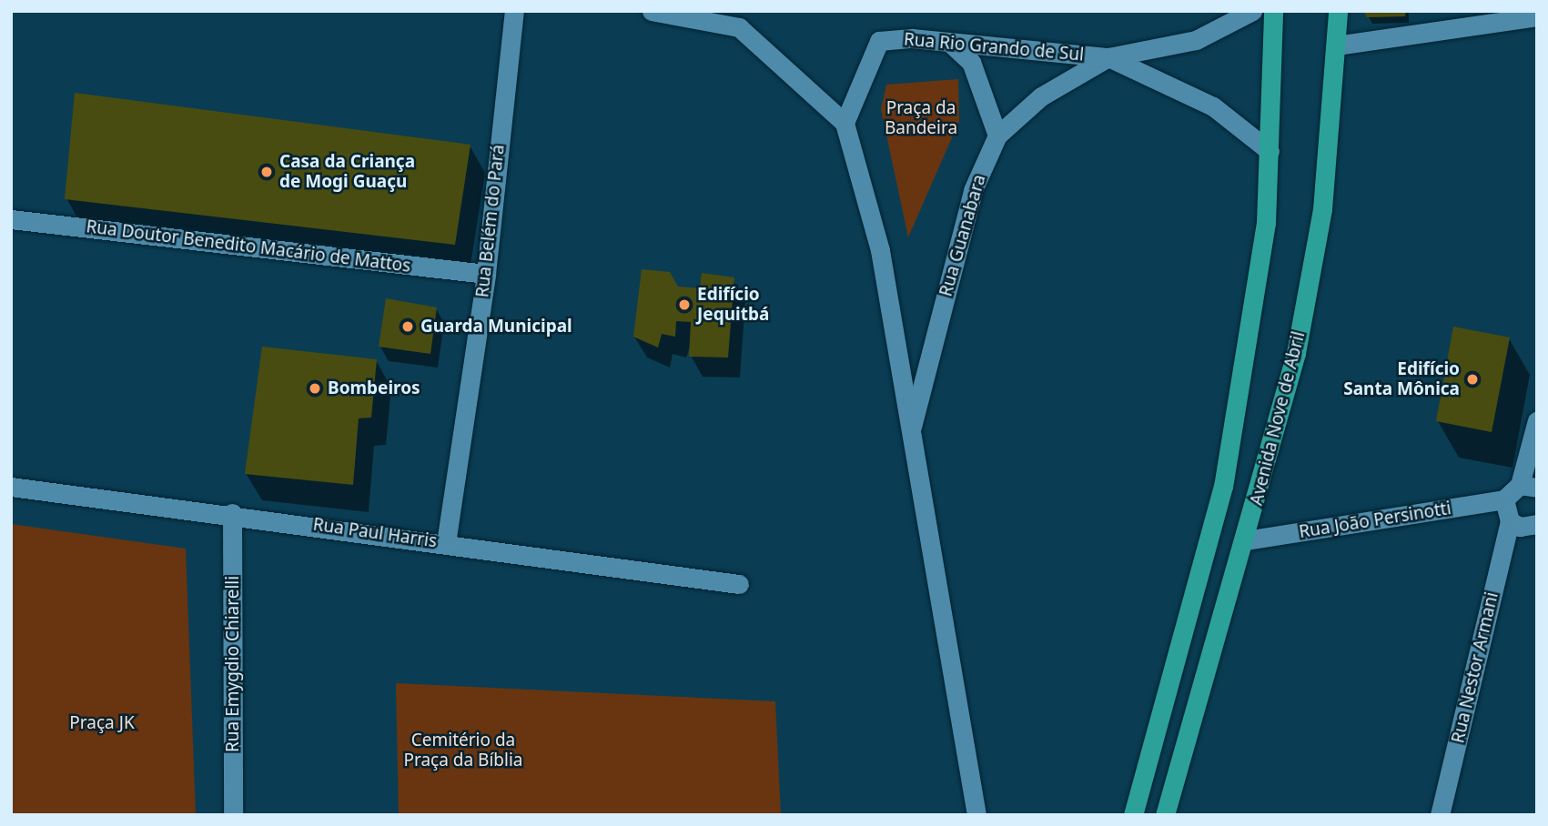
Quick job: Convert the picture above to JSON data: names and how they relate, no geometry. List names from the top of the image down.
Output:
{
  "streets": {
    "main road": ["Avenida Nove de Abril"],
    "street": [
      "Rua Rio Grando de Sul",
      "Rua Belém do Pará",
      "Rua Guanabara",
      "Rua Doutor Benedito Macário de Mattos",
      "Rua João Persinotti",
      "Rua Paul Harris",
      "Rua Emygdio Chiarelli",
      "Rua Nestor Armani"
    ]
  },
  "crossings": [
    ["Rua Rio Grando de Sul", "Rua Guanabara"],
    ["Rua Rio Grando de Sul", "Avenida Nove de Abril"],
    ["Rua Belém do Pará", "Rua Doutor Benedito Macário de Mattos"],
    ["Rua Belém do Pará", "Rua Paul Harris"],
    ["Avenida Nove de Abril", "Rua João Persinotti"],
    ["Rua Paul Harris", "Rua Emygdio Chiarelli"]
  ],
  "parks": ["Praça da Bandeira", "Praça JK", "Cemitério da Praça da Bíblia"],
  "places": [
    "Casa da Criança de Mogi Guaçu",
    "Edifício Jequitbá",
    "Guarda Municipal",
    "Edifício Santa Mônica",
    "Bombeiros"
  ]
}
